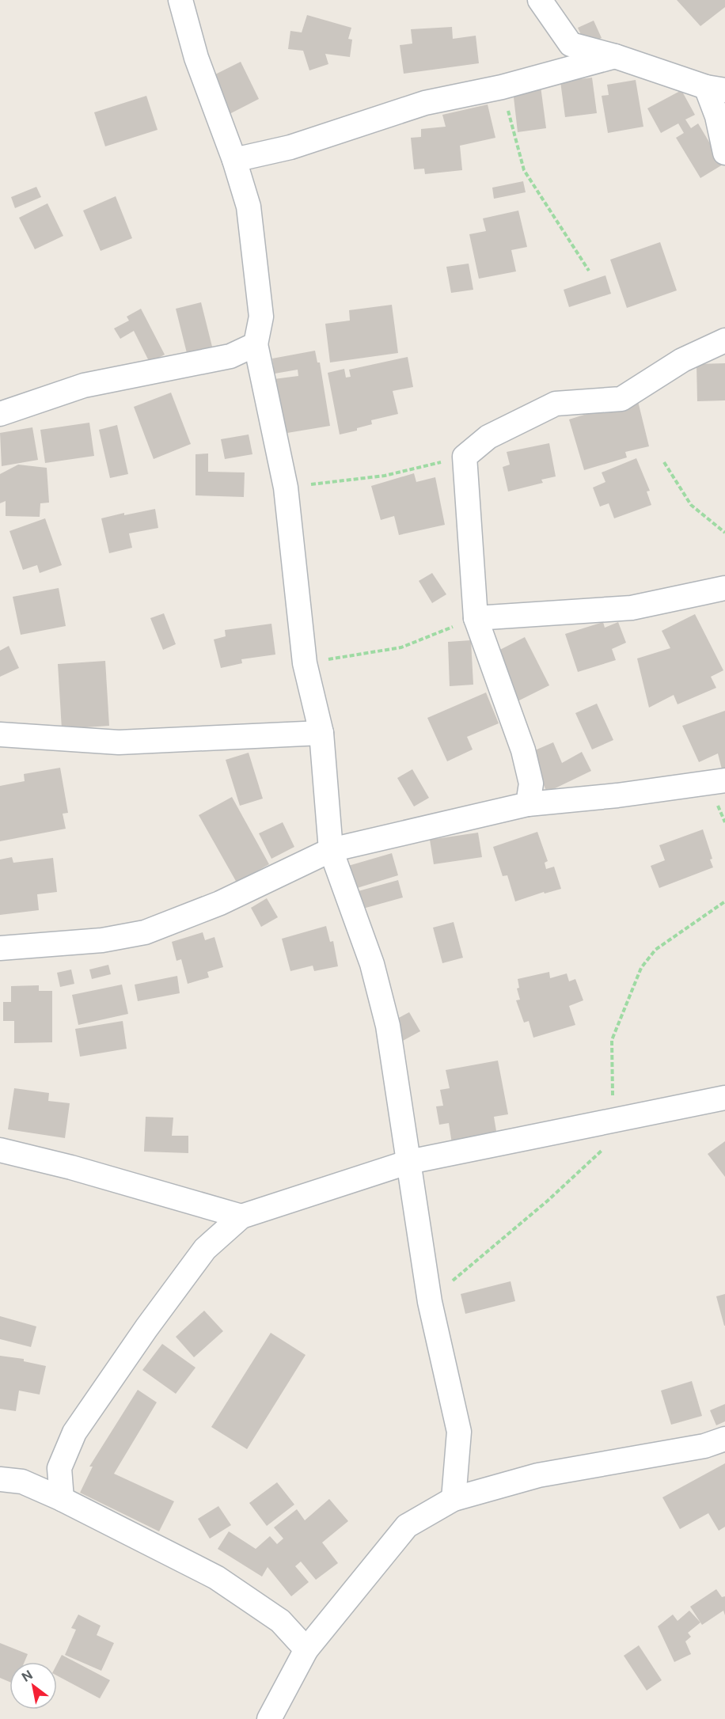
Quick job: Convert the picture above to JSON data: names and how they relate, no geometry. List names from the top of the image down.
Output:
{
  "north": "top left"
}
